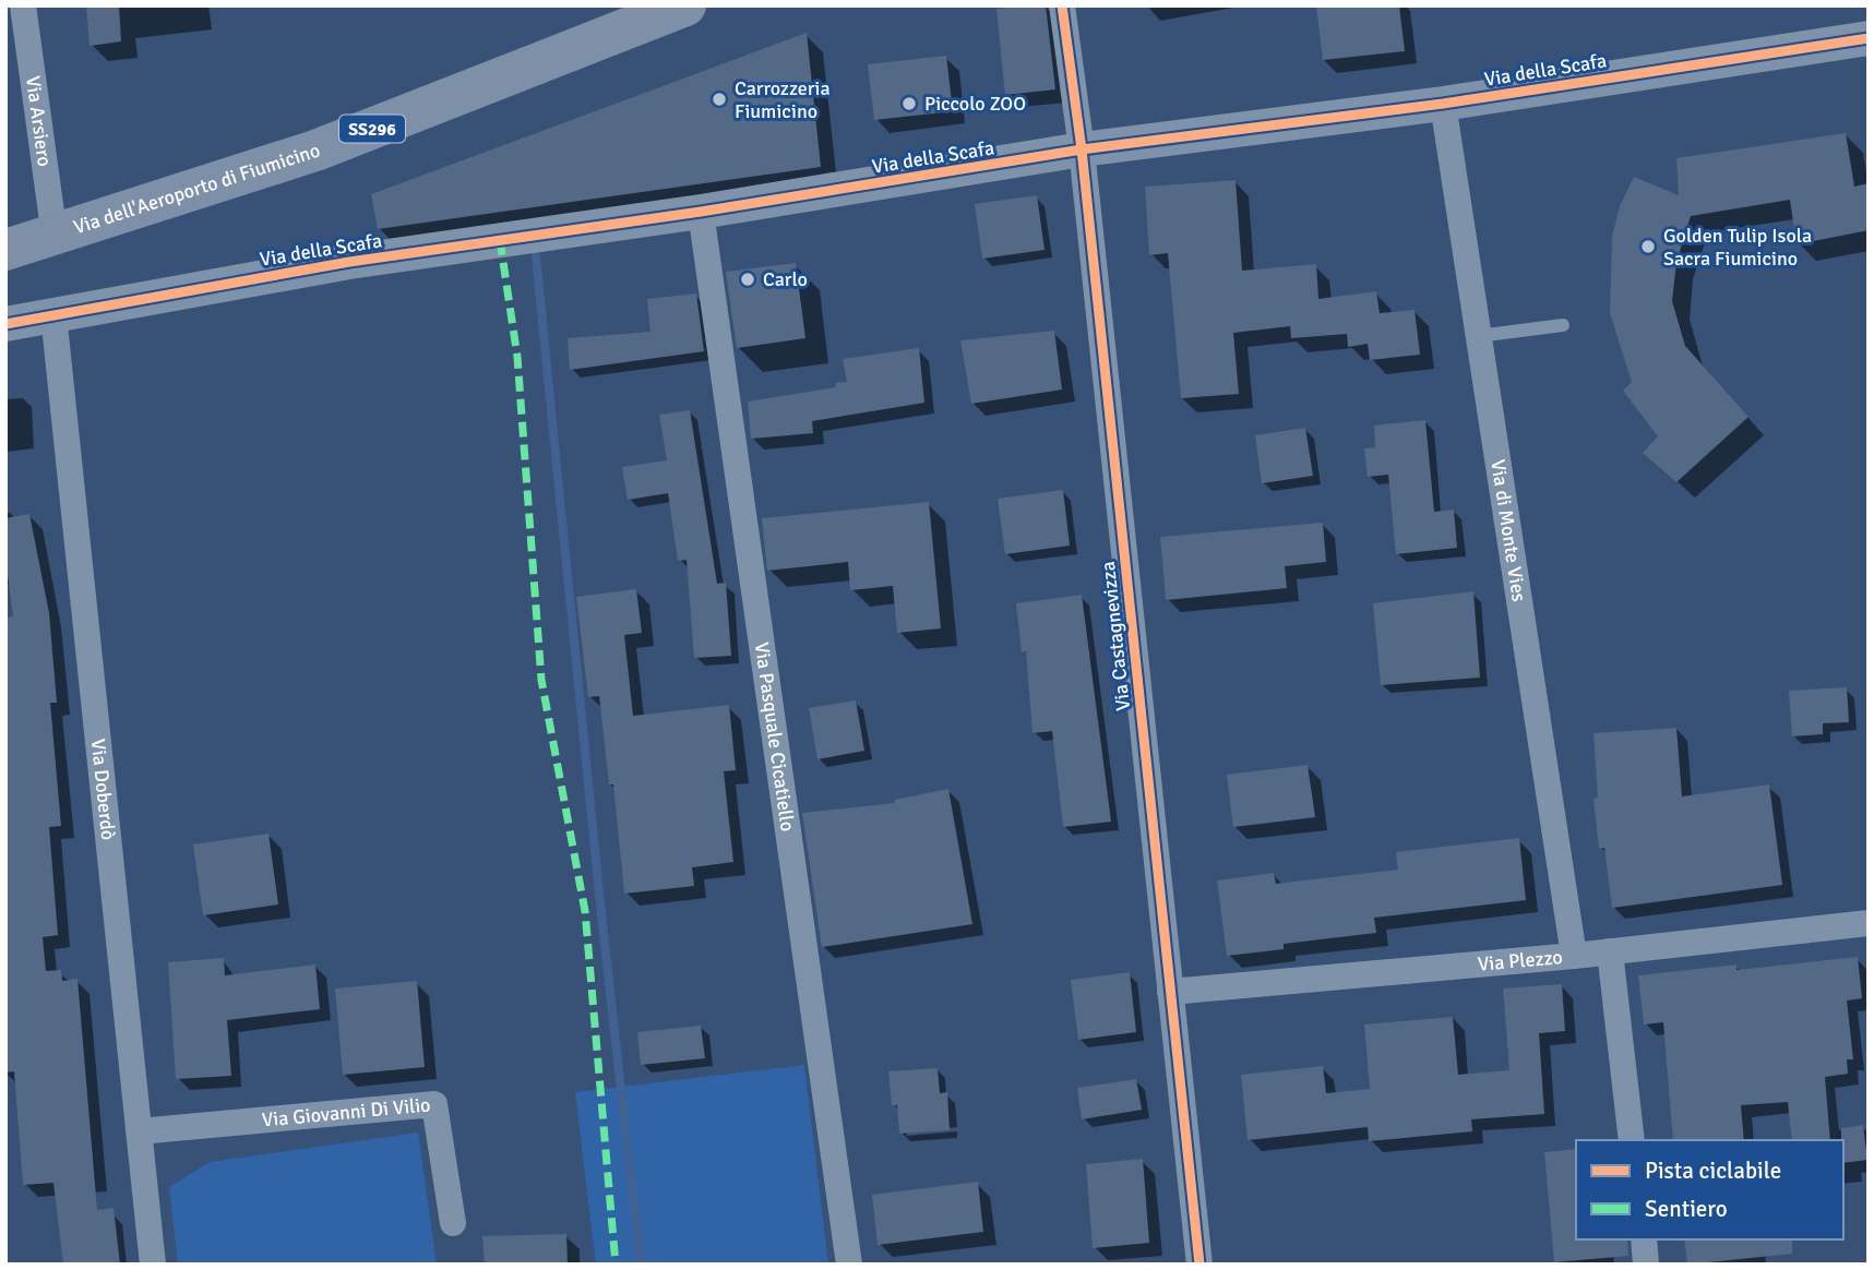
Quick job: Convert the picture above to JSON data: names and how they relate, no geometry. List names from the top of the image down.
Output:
{
  "streets": {
    "main road": ["SS296", "Via dell'Aeroporto di Fiumicino"],
    "street": [
      "Via della Scafa",
      "Via Arsiero",
      "Via di Monte Vies",
      "Via Castagnevizza",
      "Via Pasquale Cicatiello",
      "Via Doberdò",
      "Via Plezzo",
      "Via Giovanni Di Vilio"
    ]
  },
  "crossings": [
    ["Via della Scafa", "Via di Monte Vies"],
    ["Via della Scafa", "Via Castagnevizza"],
    ["Via della Scafa", "Via Pasquale Cicatiello"],
    ["Via della Scafa", "Via Doberdò"],
    ["Via Arsiero", "Via dell'Aeroporto di Fiumicino"],
    ["Via di Monte Vies", "Via Plezzo"],
    ["Via Castagnevizza", "Via Plezzo"],
    ["Via Doberdò", "Via Giovanni Di Vilio"]
  ],
  "places": [
    "Carrozzeria Fiumicino",
    "Piccolo ZOO",
    "Golden Tulip Isola Sacra Fiumicino",
    "Carlo"
  ],
  "legend": ["Pista ciclabile", "Sentiero"]
}
